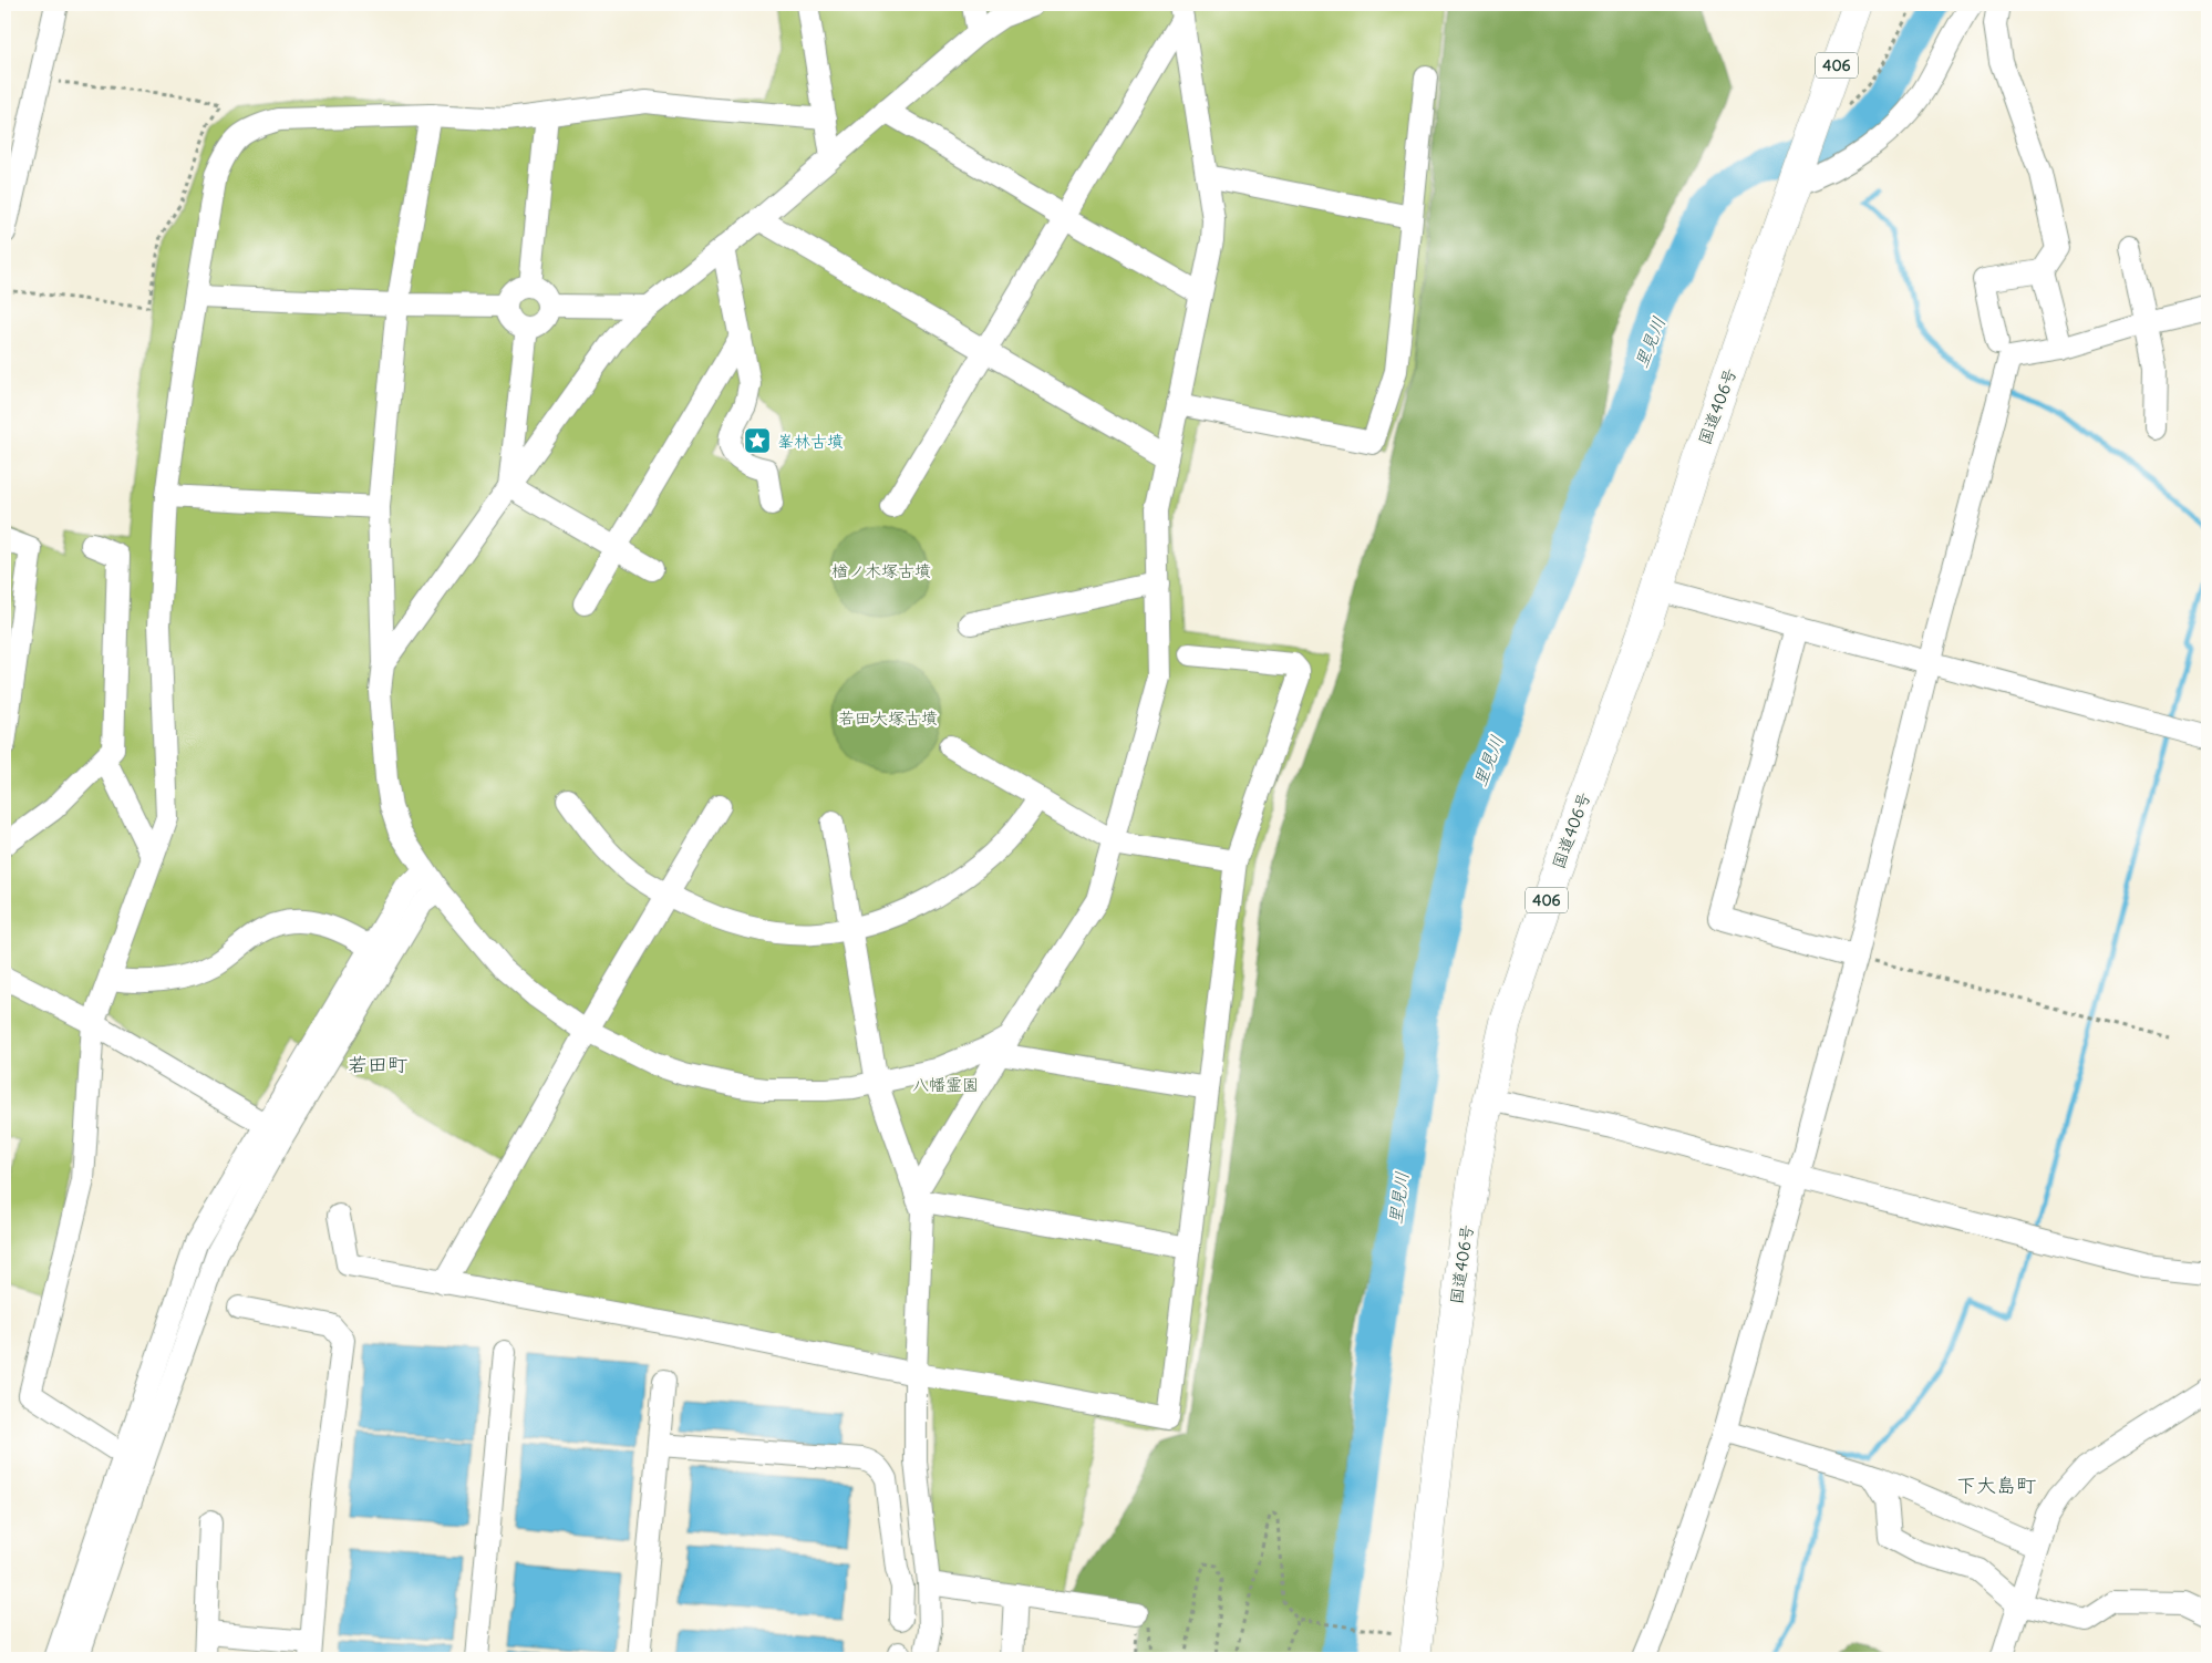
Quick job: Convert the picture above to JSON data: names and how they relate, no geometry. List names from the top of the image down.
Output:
{
  "streets": {
    "highway": ["406", "国道406号"]
  },
  "crossings": [
    ["406", "国道406号"]
  ],
  "districts": ["若田町", "下大島町"],
  "water": ["里見川"],
  "parks": ["楢ノ木塚古墳", "若田大塚古墳", "八幡霊園"],
  "places": {
    "place": ["峯林古墳"]
  }
}
